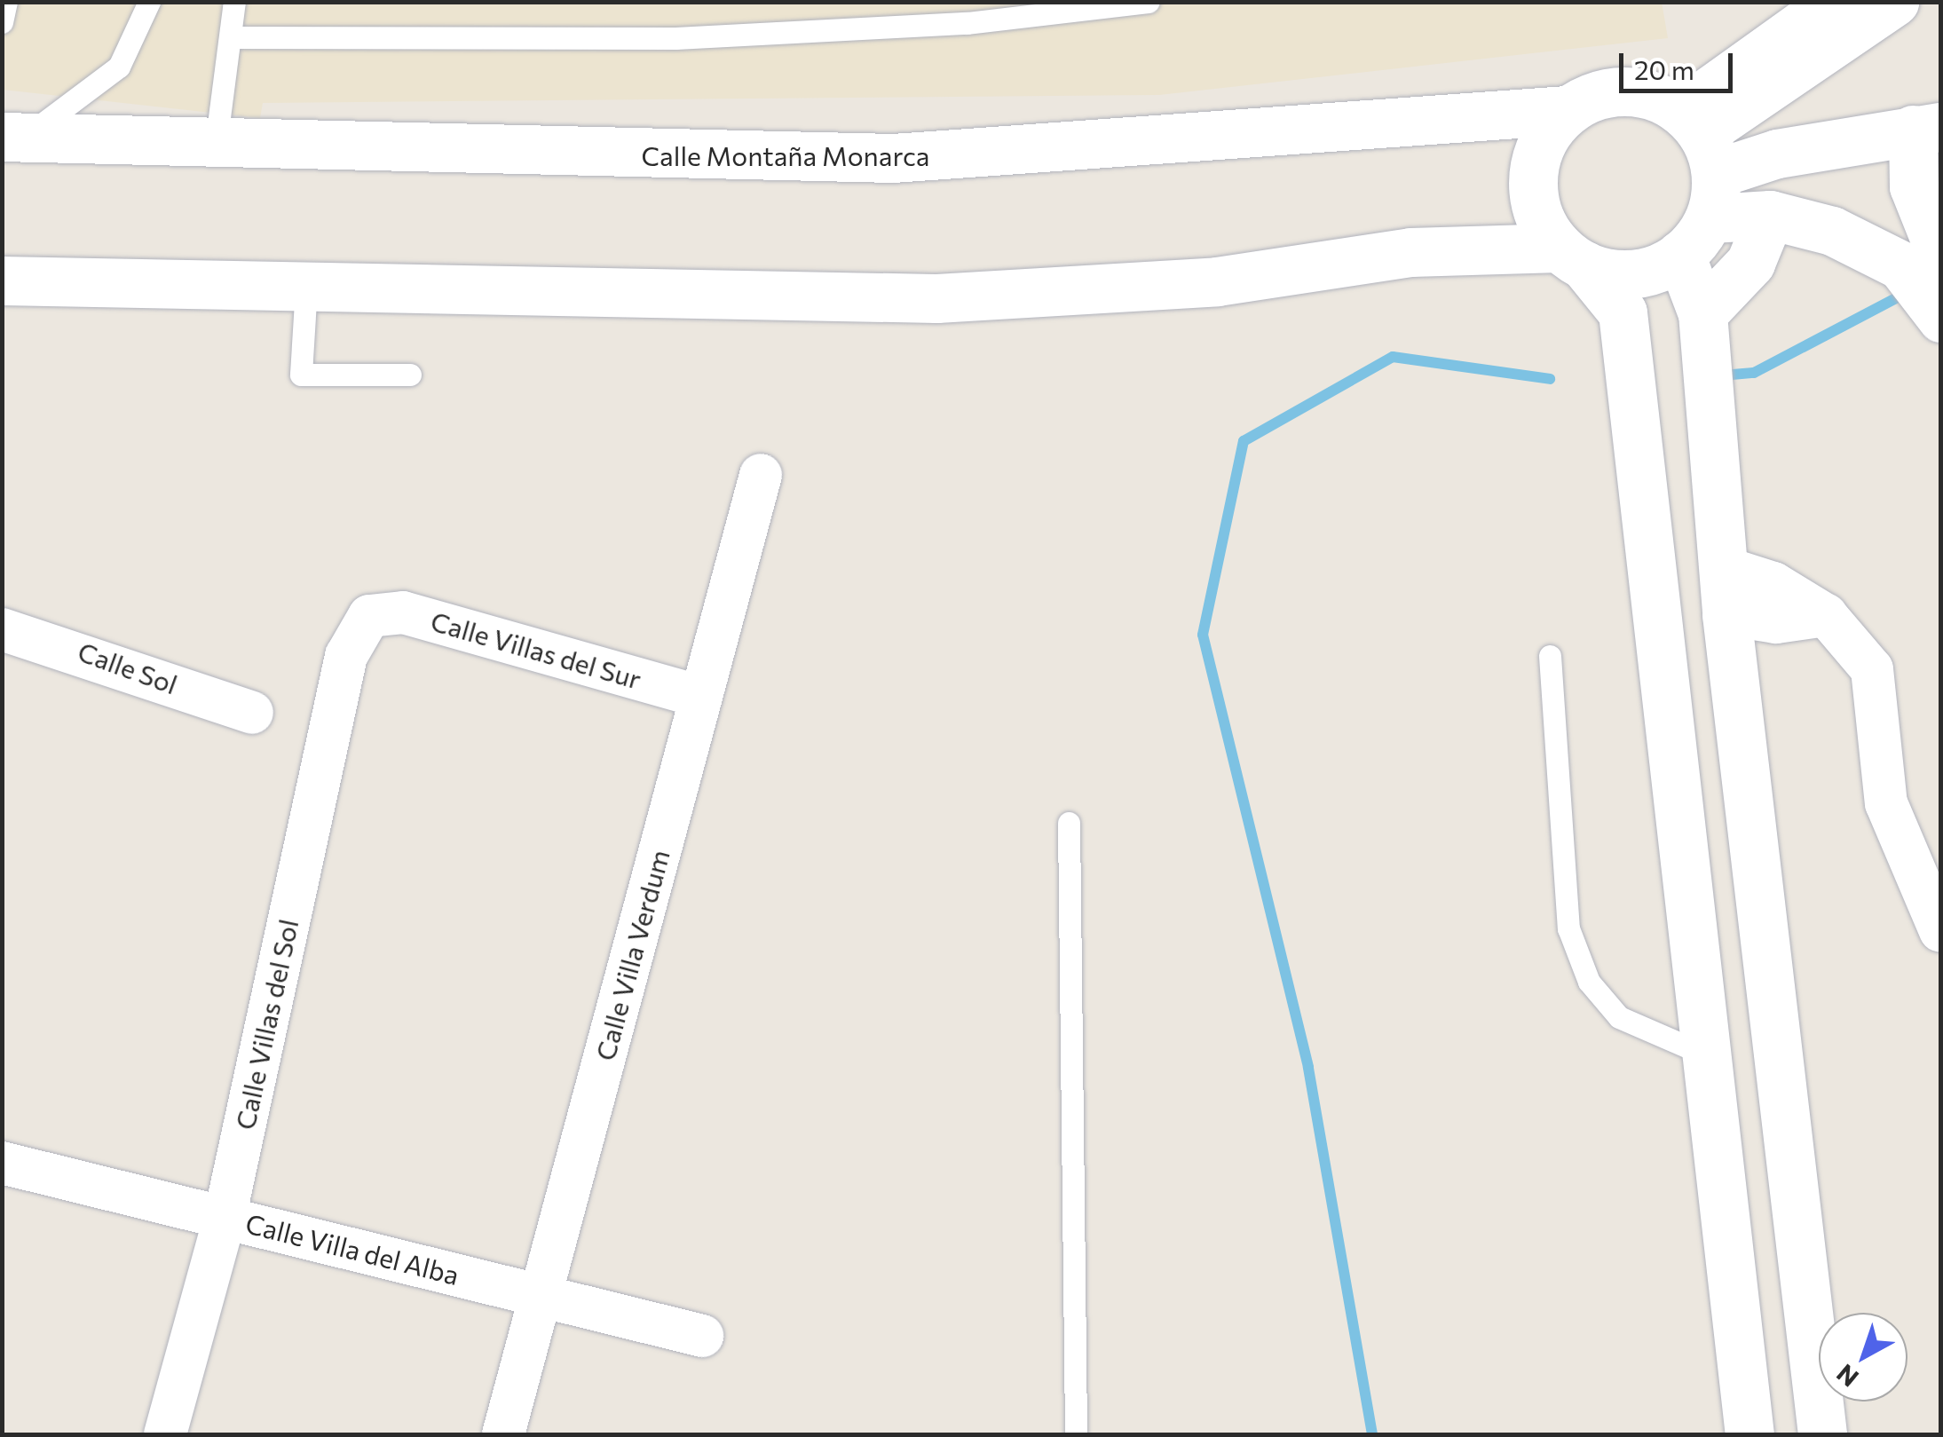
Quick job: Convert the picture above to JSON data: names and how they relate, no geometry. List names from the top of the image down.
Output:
{
  "streets": {
    "main road": ["Calle Montaña Monarca"],
    "street": [
      "Calle Villas del Sur",
      "Calle Sol",
      "Calle Villa Verdum",
      "Calle Villas del Sol",
      "Calle Villa del Alba"
    ]
  },
  "crossings": [
    ["Calle Villas del Sur", "Calle Villa Verdum"],
    ["Calle Villas del Sur", "Calle Villas del Sol"],
    ["Calle Villa Verdum", "Calle Villa del Alba"],
    ["Calle Villas del Sol", "Calle Villa del Alba"]
  ],
  "scale_bar": "20 m",
  "north": "bottom left"
}
